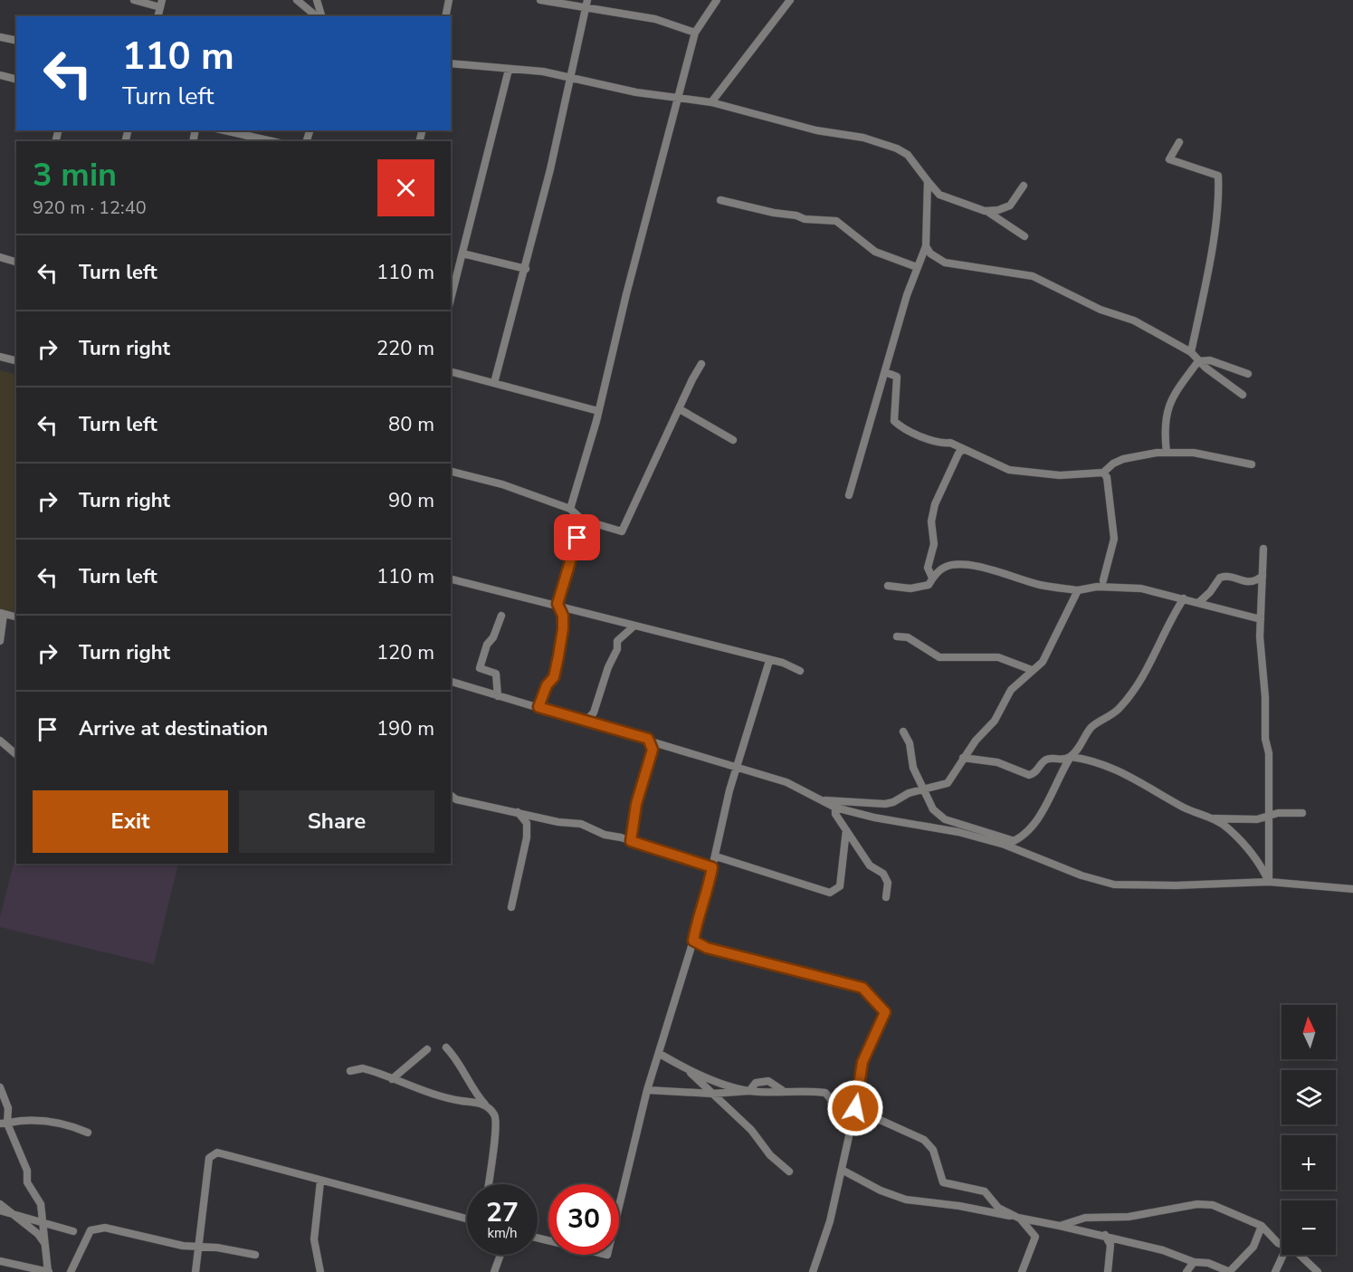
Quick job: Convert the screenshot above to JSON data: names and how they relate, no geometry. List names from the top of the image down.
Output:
{
  "north": "top",
  "page": {
    "turn": ["110 m", "Turn left"],
    "heading": ["3 min", "920 m · 12:40"],
    "list": [
      {
        "name": "Turn left",
        "value": "110 m"
      },
      {
        "name": "Turn right",
        "value": "220 m"
      },
      {
        "name": "Turn left",
        "value": "80 m"
      },
      {
        "name": "Turn right",
        "value": "90 m"
      },
      {
        "name": "Turn left",
        "value": "110 m"
      },
      {
        "name": "Turn right",
        "value": "120 m"
      },
      {
        "name": "Arrive at destination",
        "value": "190 m"
      }
    ],
    "buttons": ["Exit", "Share"],
    "map_buttons": ["+", "−"],
    "speed": "27 km/h",
    "limit": "30"
  }
}
